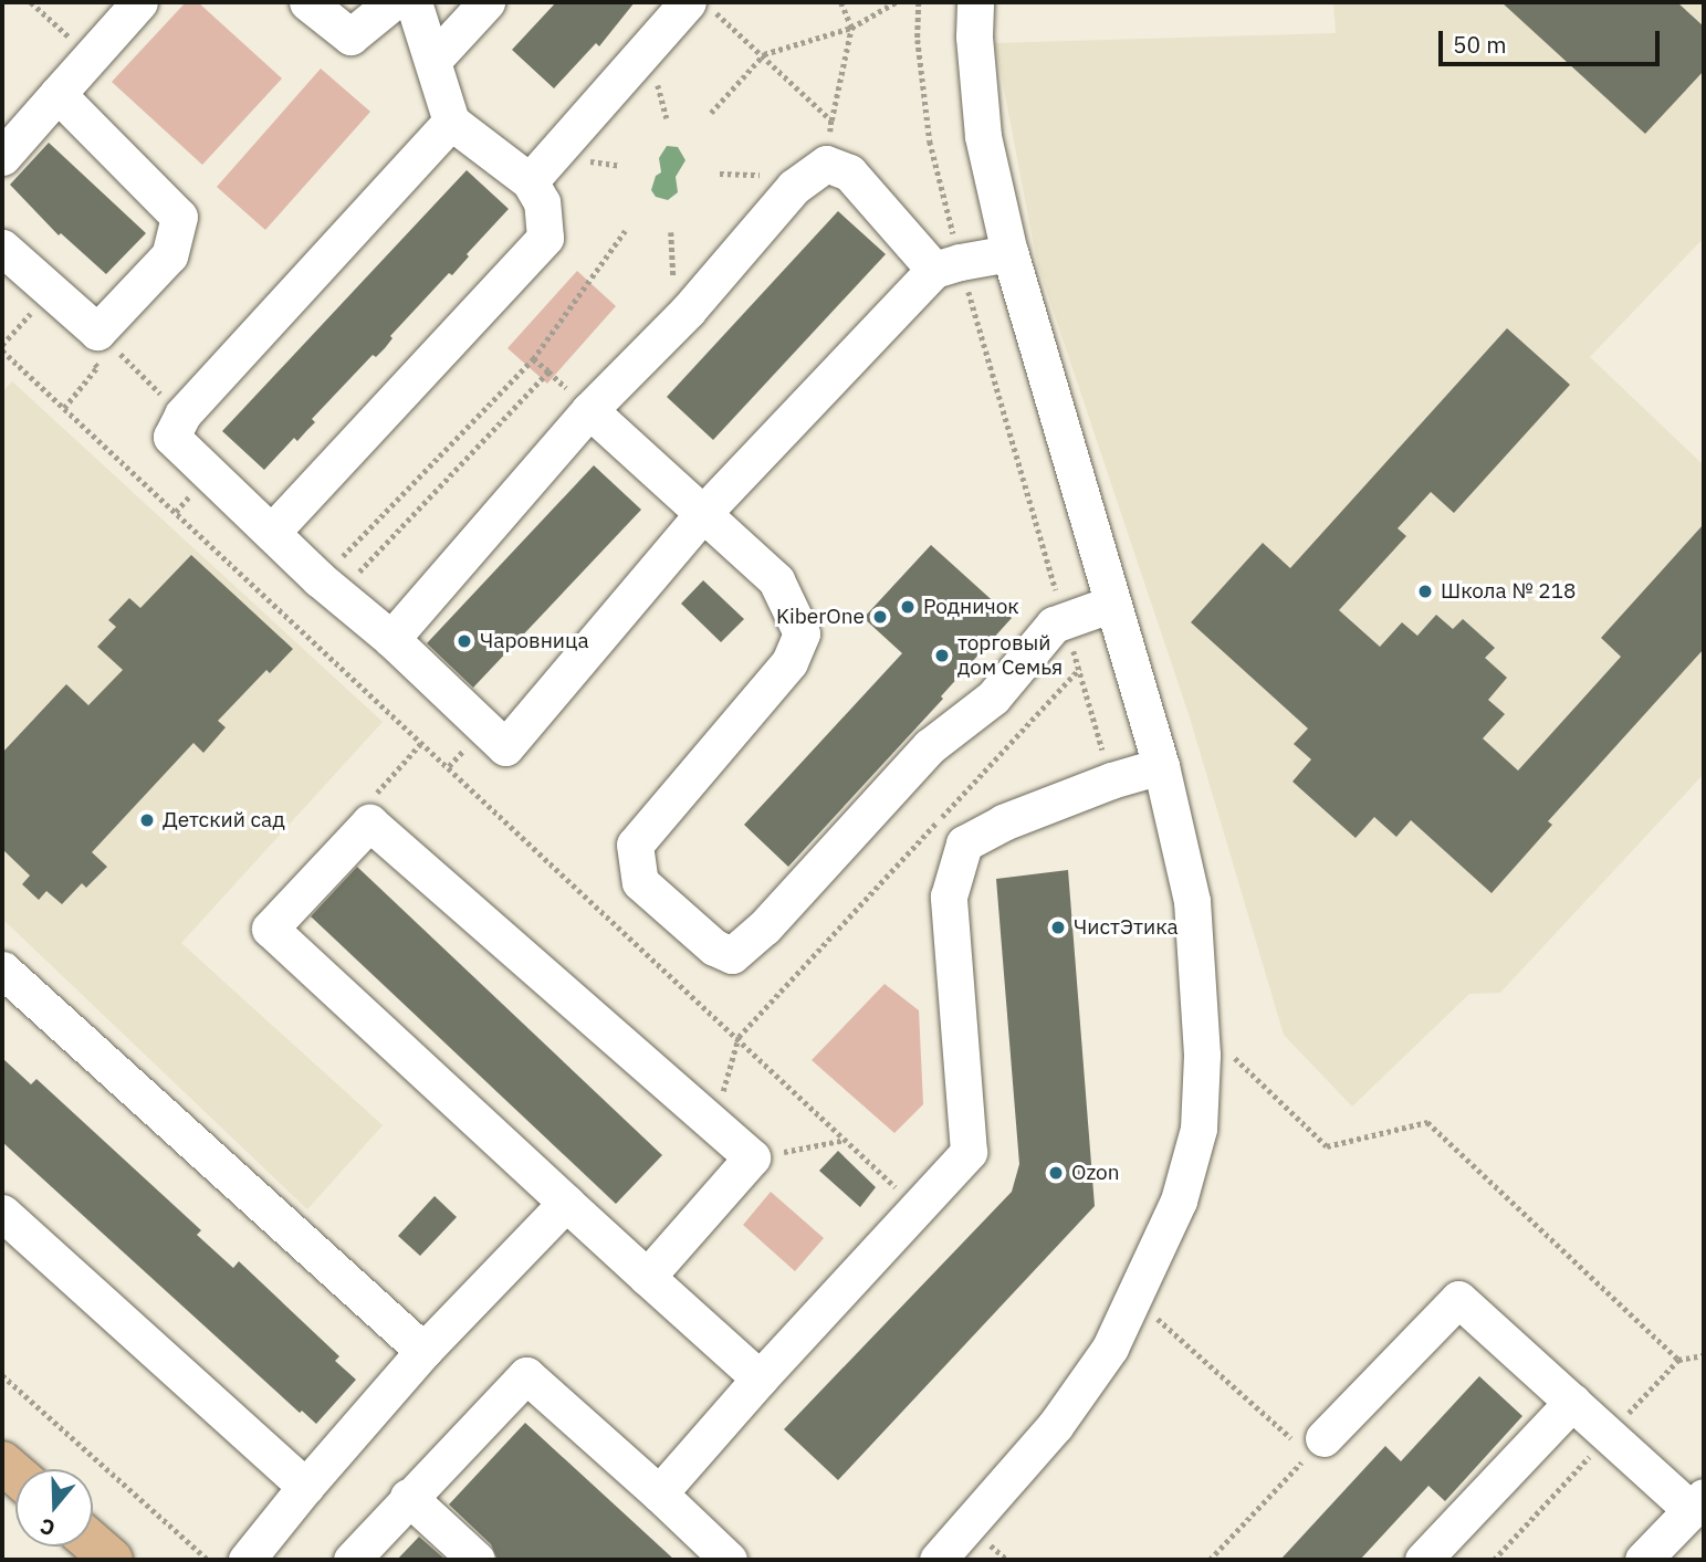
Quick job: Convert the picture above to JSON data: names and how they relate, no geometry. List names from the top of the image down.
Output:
{
  "places": [
    "Школа № 218",
    "Родничок",
    "KiberOne",
    "Чаровница",
    "торговый дом Семья",
    "Детский сад",
    "ЧистЭтика",
    "Ozon"
  ],
  "scale_bar": "50 m",
  "north": "bottom"
}
